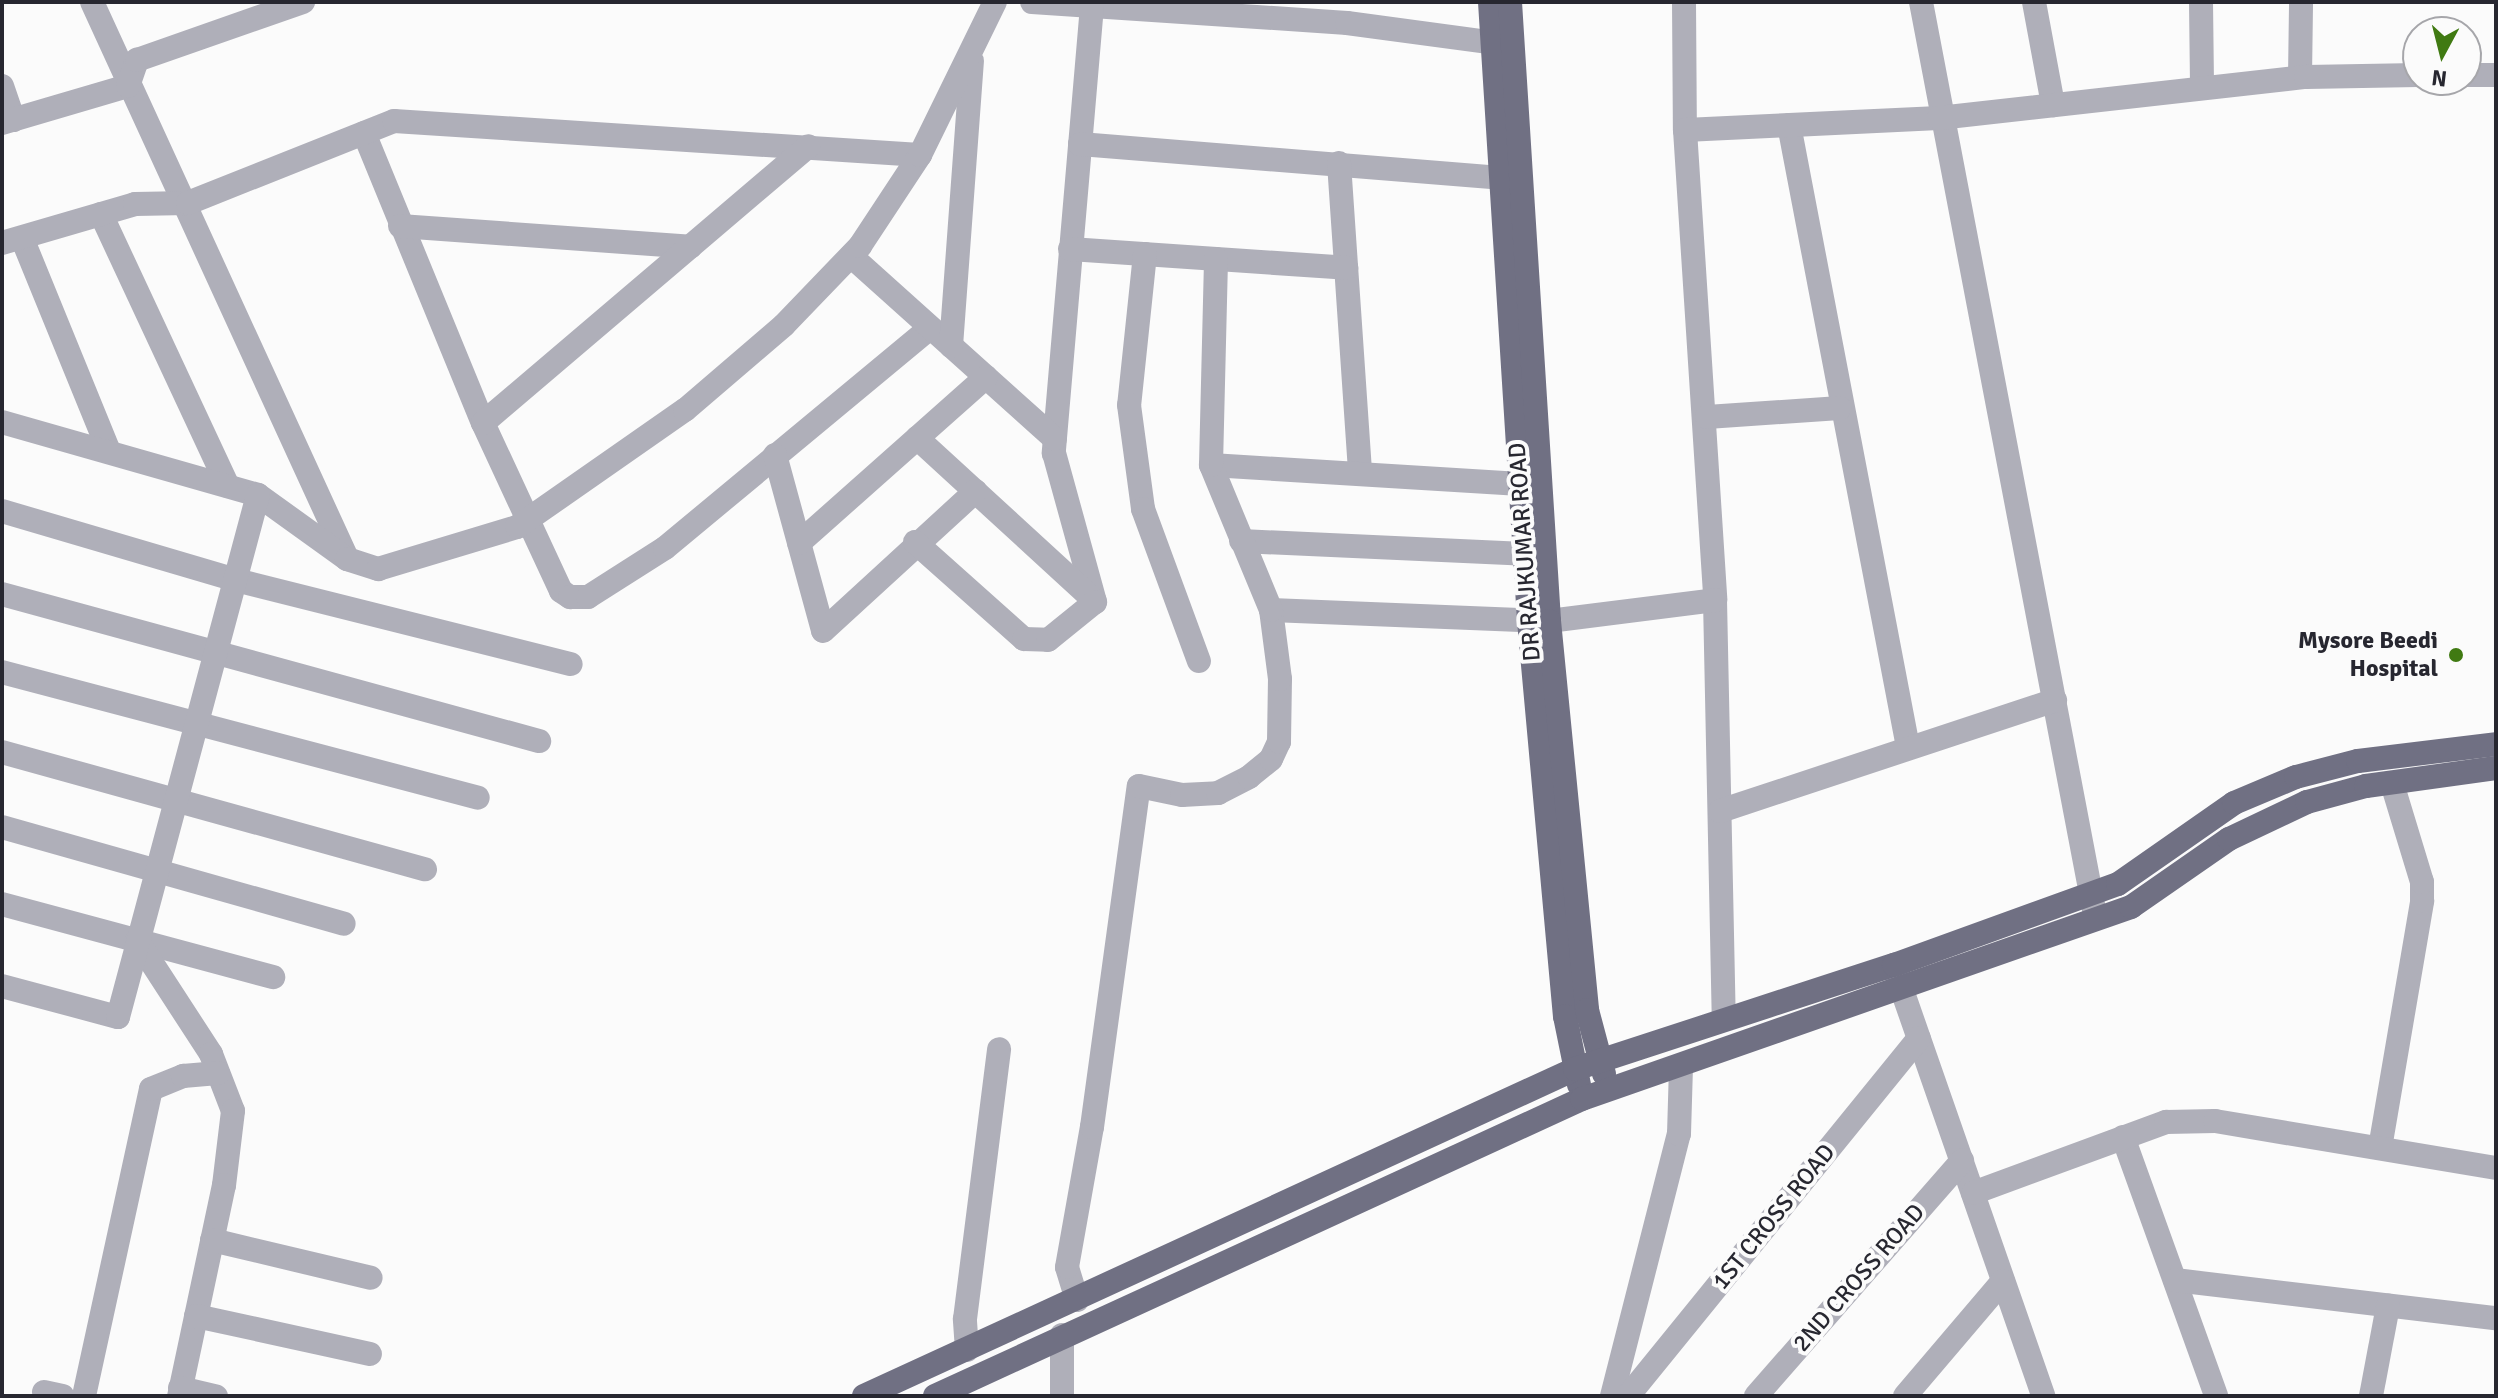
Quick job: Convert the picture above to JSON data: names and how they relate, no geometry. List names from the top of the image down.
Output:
{
  "streets": {
    "main road": ["DR RAJKUMAR ROAD"],
    "street": ["1ST CROSS ROAD", "2ND CROSS ROAD"]
  },
  "places": ["Mysore Beedi Hospital"],
  "north": "bottom"
}
